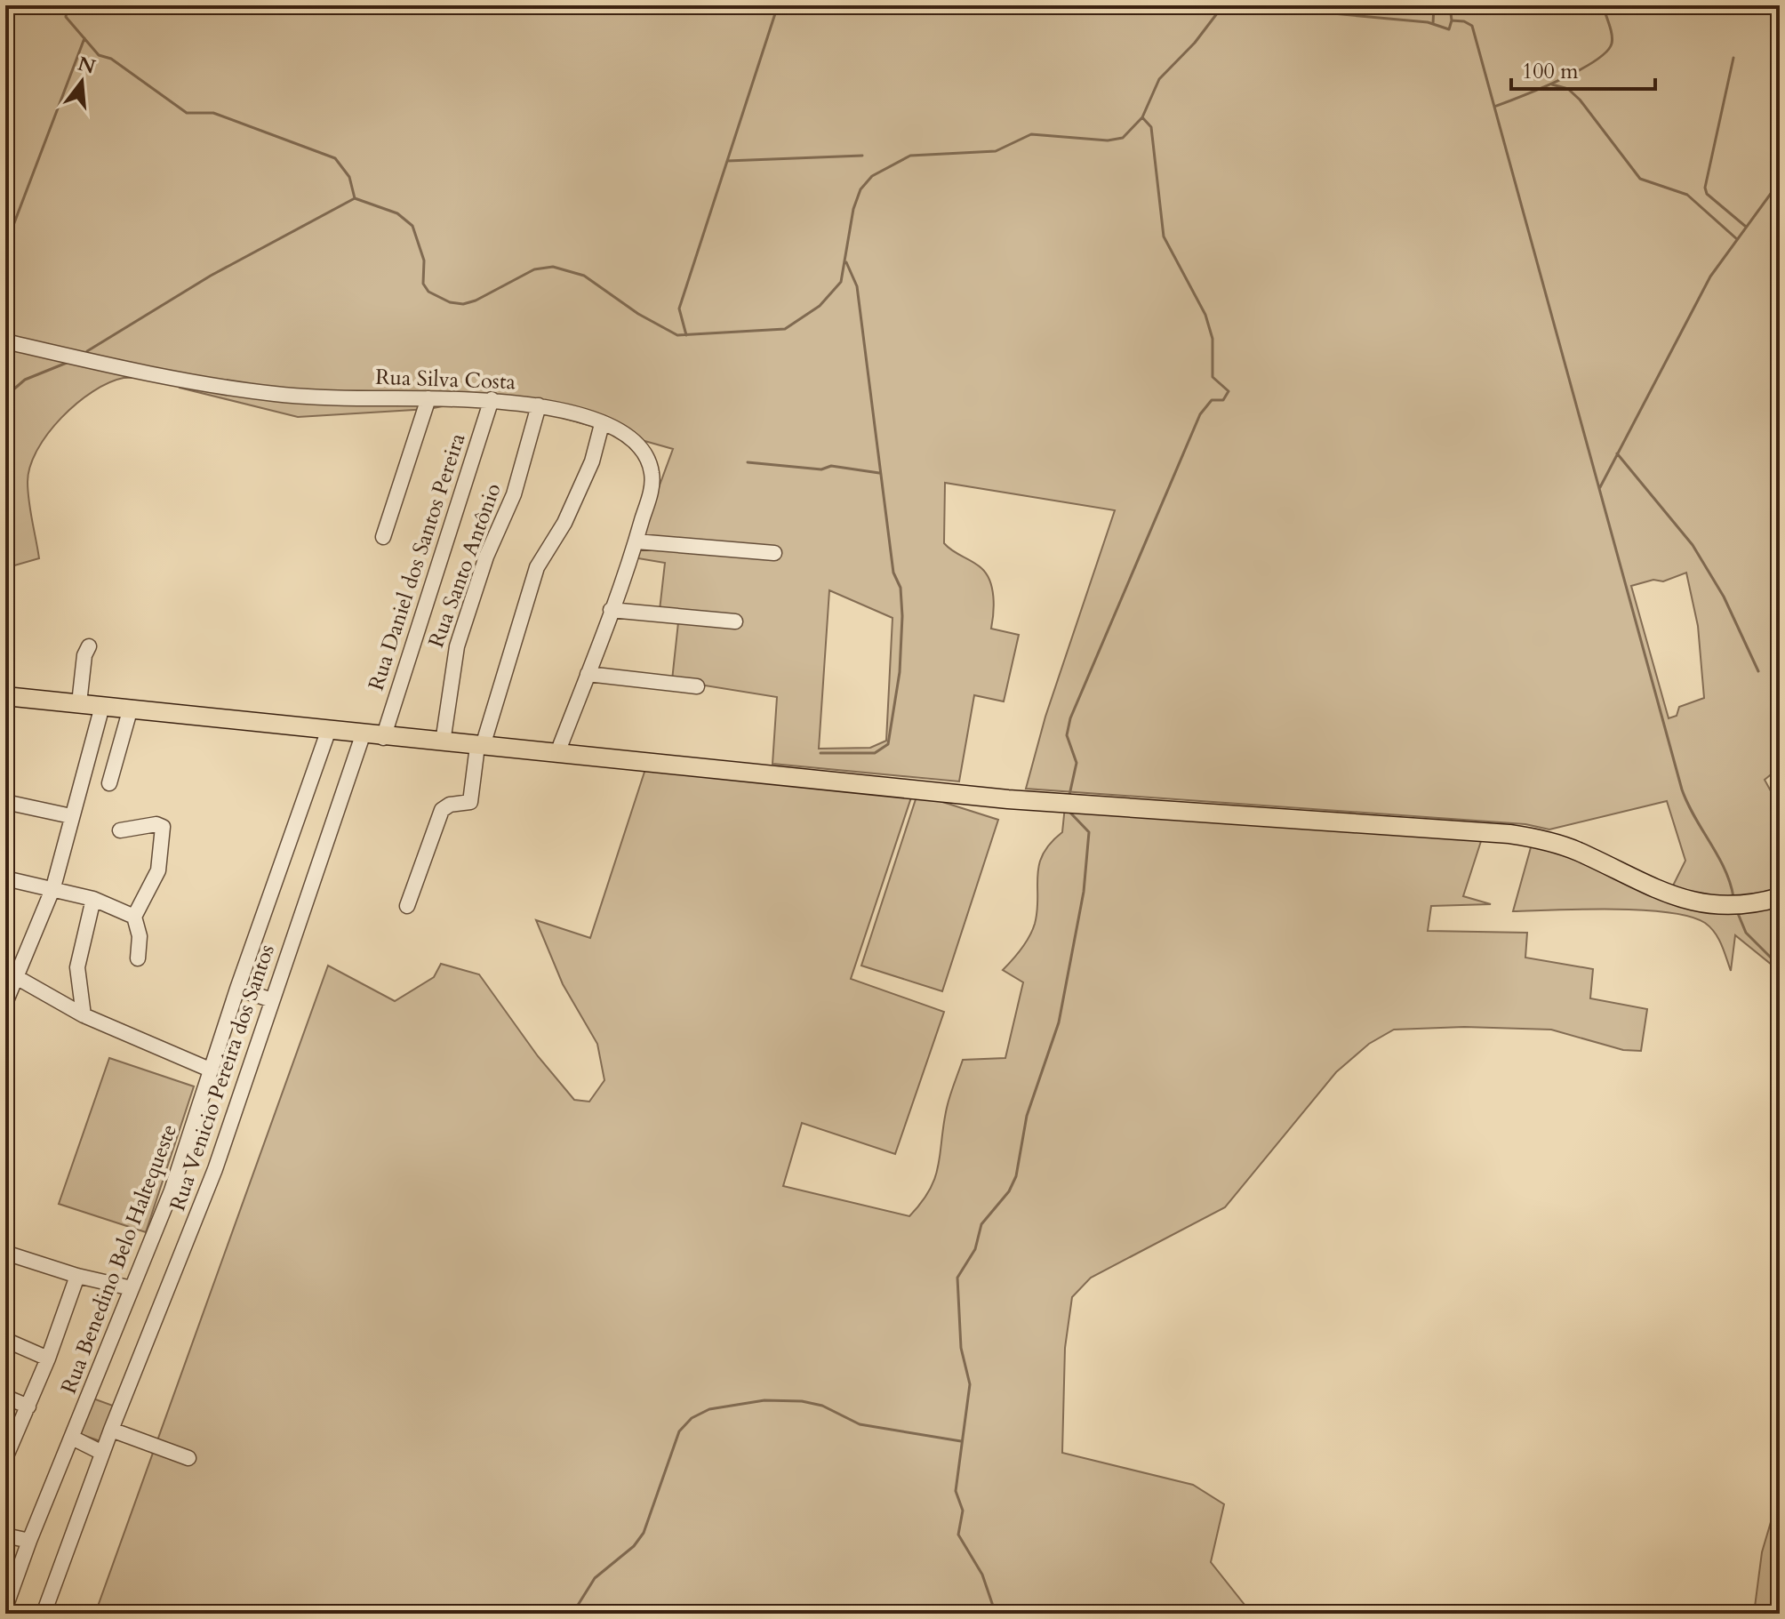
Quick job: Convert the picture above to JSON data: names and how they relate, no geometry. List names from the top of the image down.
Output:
{
  "streets": {
    "street": [
      "Rua Silva Costa",
      "Rua Daniel dos Santos Pereira",
      "Rua Santo Antônio",
      "Rua Venicio Pereira dos Santos",
      "Rua Benedino Belo Haltequeste"
    ]
  },
  "crossings": [
    ["Rua Silva Costa", "Rua Daniel dos Santos Pereira"],
    ["Rua Silva Costa", "Rua Santo Antônio"]
  ],
  "scale_bar": "100 m",
  "north": "top"
}
